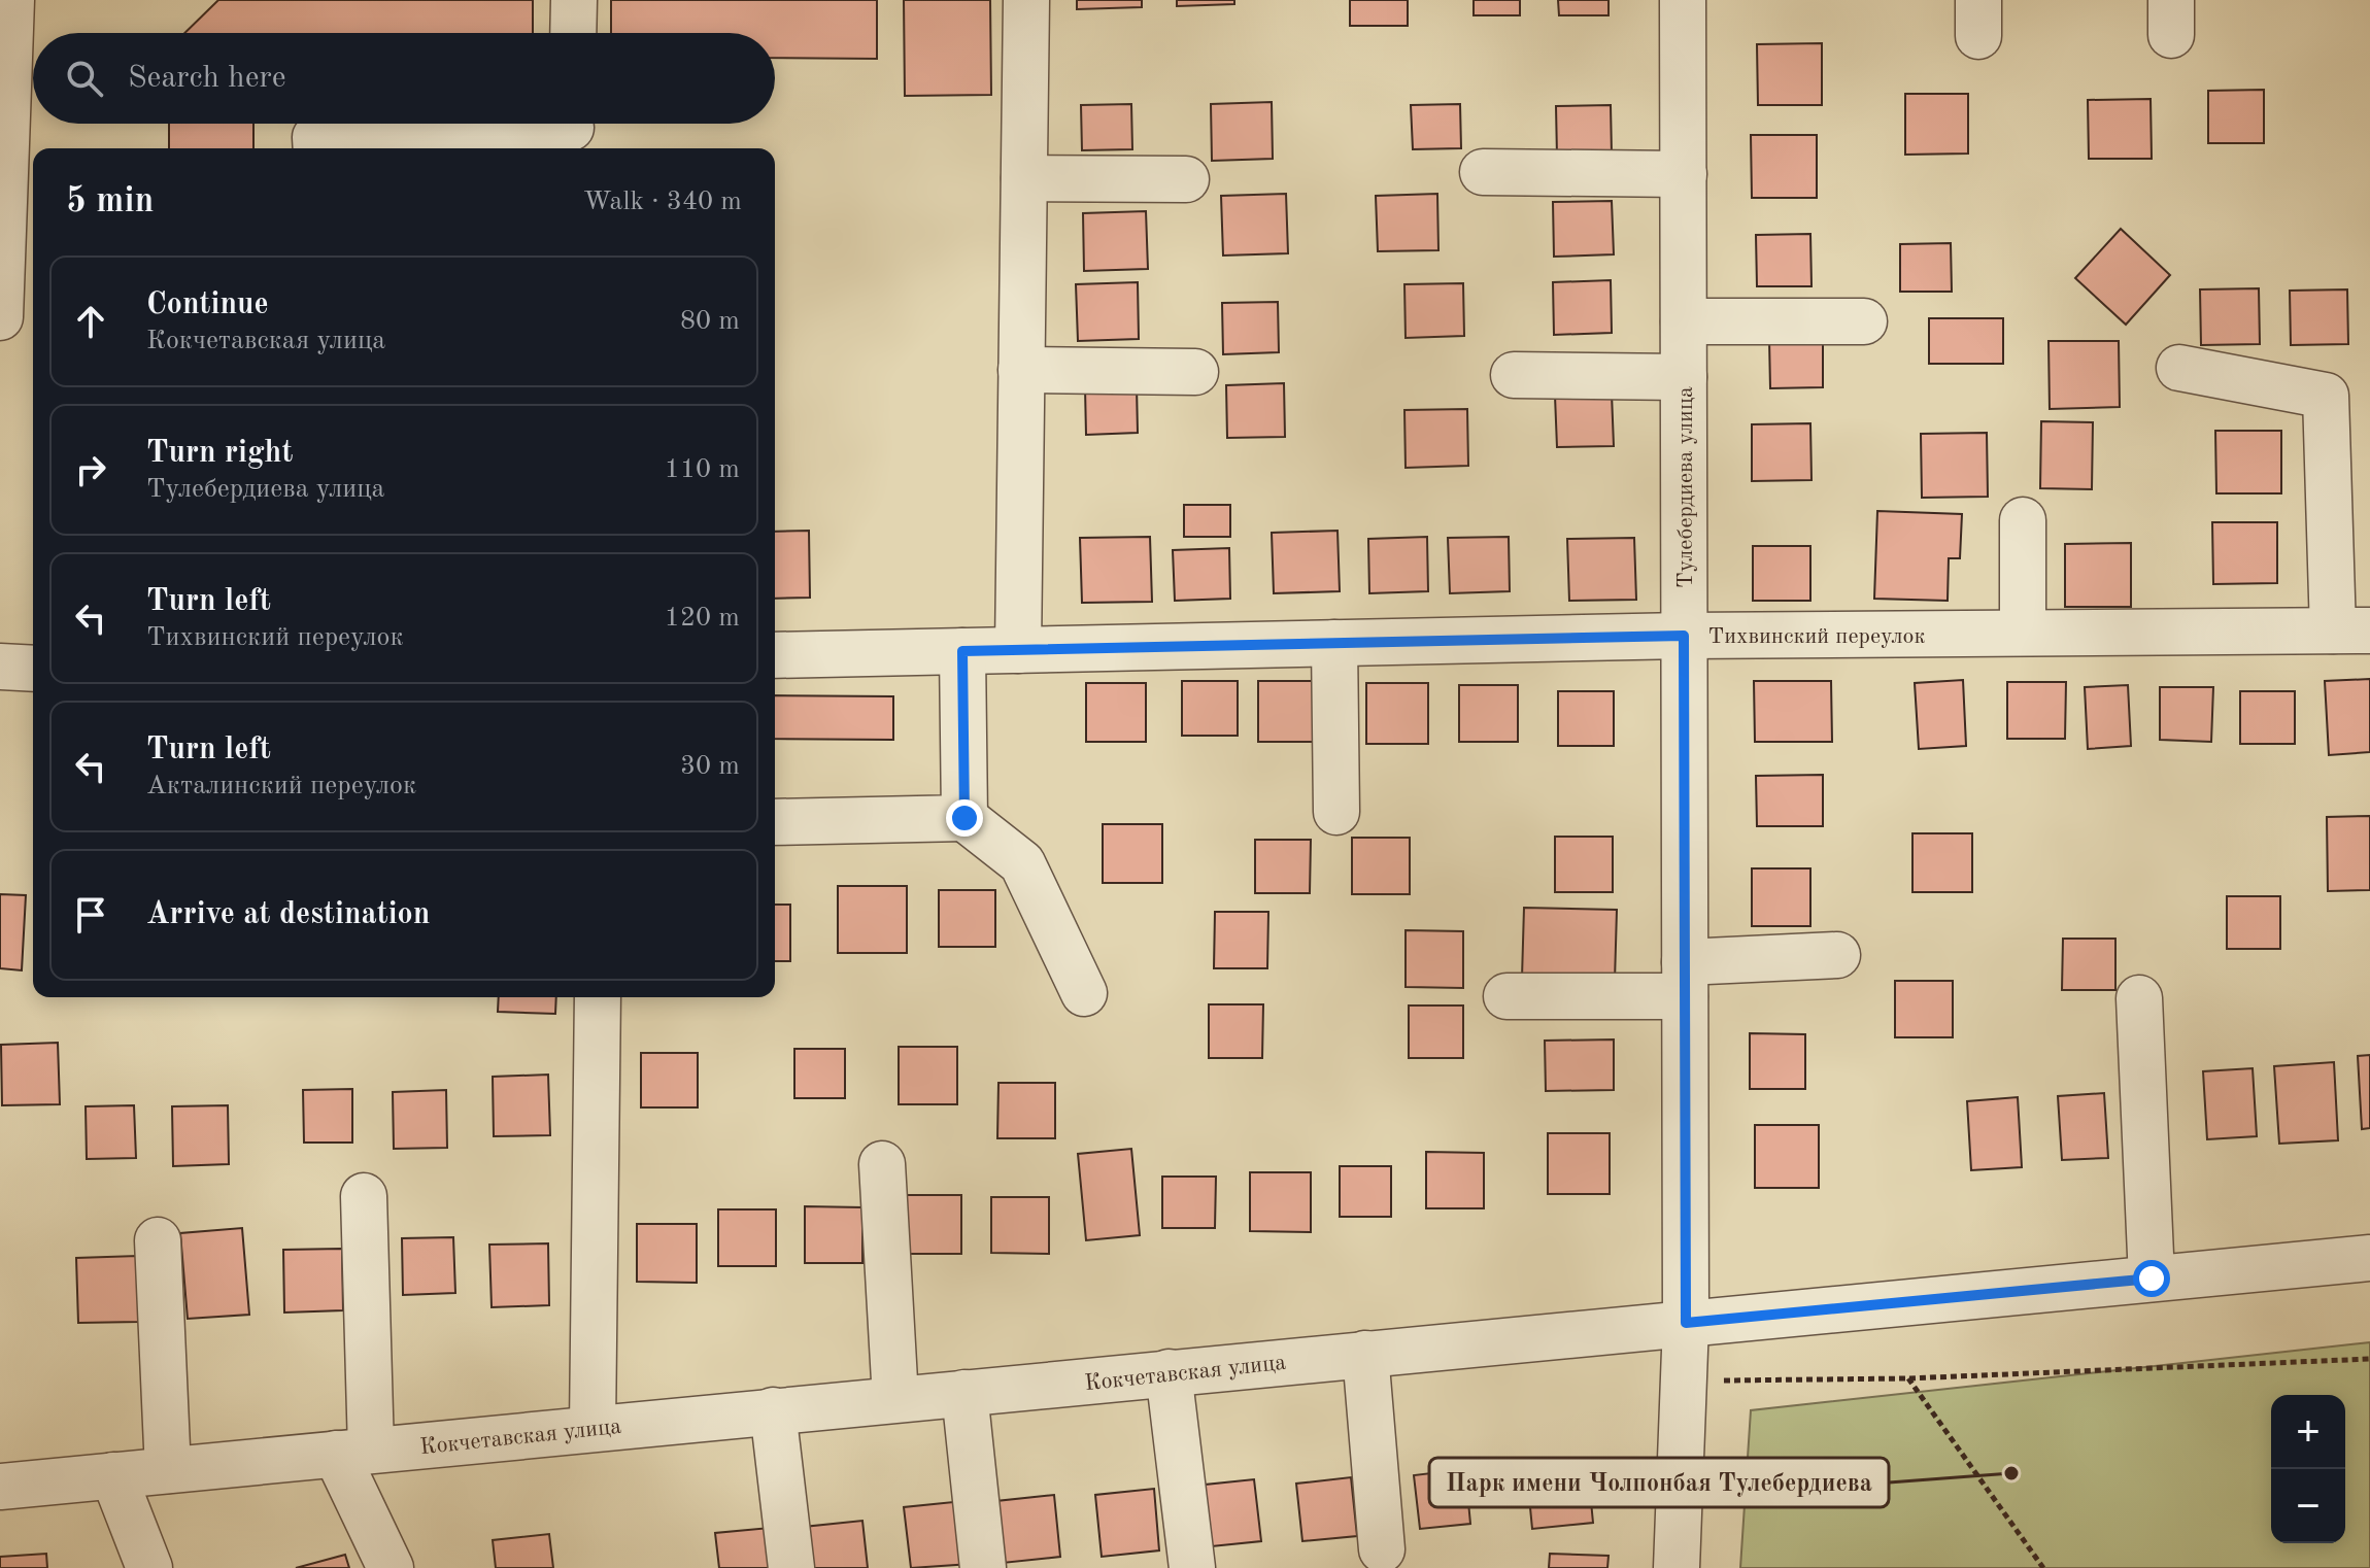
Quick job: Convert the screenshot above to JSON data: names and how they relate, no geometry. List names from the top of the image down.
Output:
{
  "streets": {
    "street": ["Тулебердиева улица", "Тихвинский переулок", "Кокчетавская улица"]
  },
  "crossings": [
    ["Тулебердиева улица", "Тихвинский переулок"],
    ["Тулебердиева улица", "Кокчетавская улица"]
  ],
  "places": ["Парк имени Чолпонбая Тулебердиева"],
  "page": {
    "search": "Search here",
    "heading": ["5 min", "Walk · 340 m"],
    "list": [
      ["Continue", "Кокчетавская улица", "80 m"],
      ["Turn right", "Тулебердиева улица", "110 m"],
      ["Turn left", "Тихвинский переулок", "120 m"],
      ["Turn left", "Акталинский переулок", "30 m"],
      "Arrive at destination"
    ],
    "map_buttons": ["+", "−"]
  }
}
